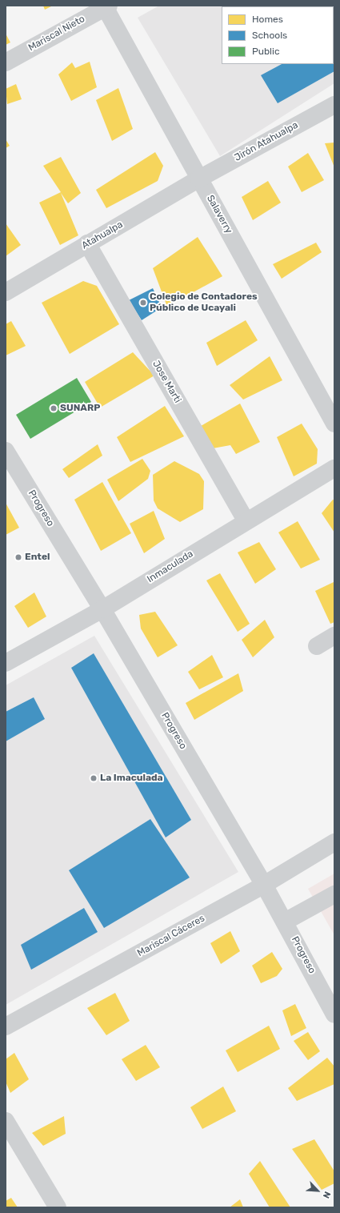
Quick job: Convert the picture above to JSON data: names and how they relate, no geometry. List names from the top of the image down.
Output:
{
  "streets": {
    "street": [
      "Mariscal Nieto",
      "Jirón Atahualpa",
      "Salaverry",
      "Atahualpa",
      "Jose Marti",
      "Progreso",
      "Inmaculada",
      "Mariscal Cáceres"
    ]
  },
  "crossings": [
    ["Mariscal Nieto", "Salaverry"],
    ["Jirón Atahualpa", "Salaverry"],
    ["Jirón Atahualpa", "Atahualpa"],
    ["Salaverry", "Atahualpa"],
    ["Atahualpa", "Jose Marti"],
    ["Jose Marti", "Inmaculada"],
    ["Progreso", "Inmaculada"],
    ["Progreso", "Mariscal Cáceres"]
  ],
  "places": [
    "Colegio de Contadores Público de Ucayali",
    "SUNARP",
    "Entel",
    "La Imaculada"
  ],
  "legend": ["Homes", "Schools", "Public"],
  "north": "bottom right"
}
